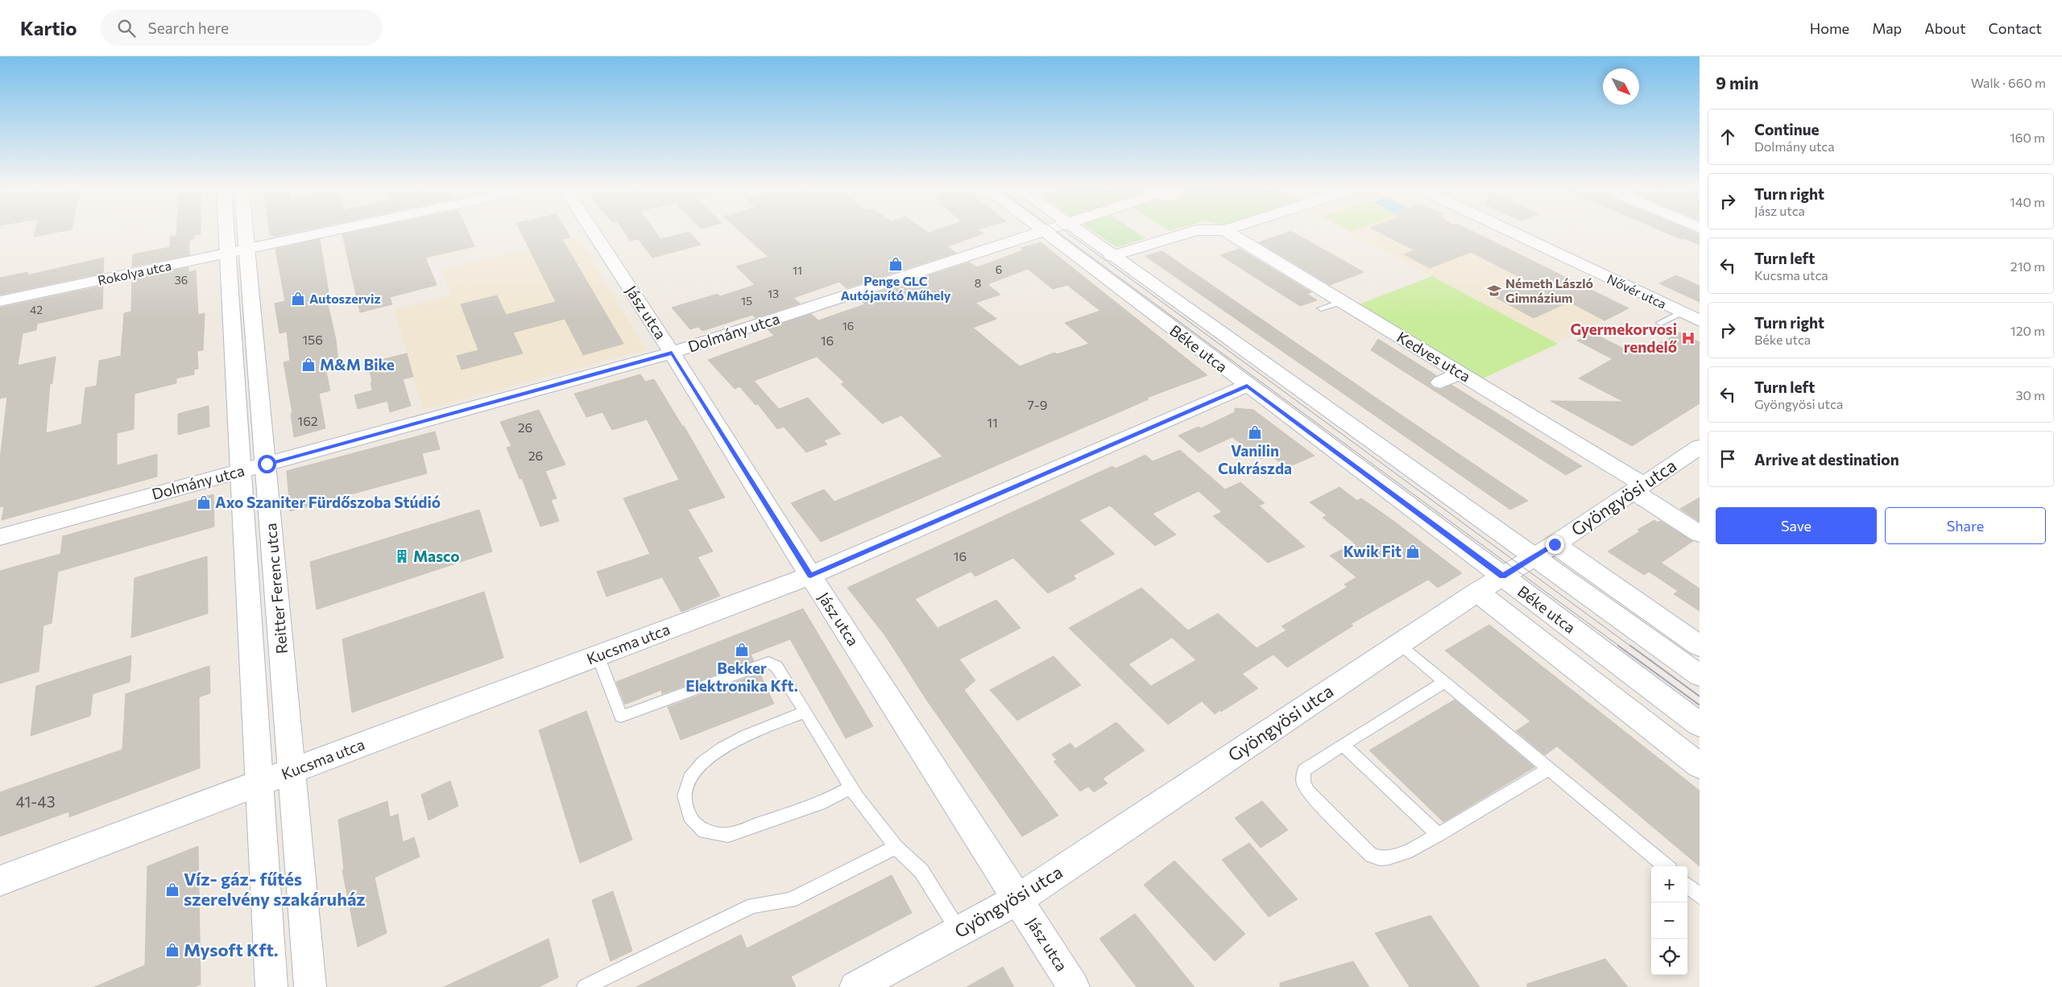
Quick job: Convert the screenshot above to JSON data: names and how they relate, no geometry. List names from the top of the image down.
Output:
{
  "streets": {
    "street": [
      "Rokolya utca",
      "Nővér utca",
      "Jász utca",
      "Dolmány utca",
      "Béke utca",
      "Kedves utca",
      "Gyöngyösi utca",
      "Reitter Ferenc utca",
      "Kucsma utca"
    ]
  },
  "crossings": [
    ["Rokolya utca", "Reitter Ferenc utca"],
    ["Jász utca", "Dolmány utca"],
    ["Jász utca", "Gyöngyösi utca"],
    ["Jász utca", "Kucsma utca"],
    ["Dolmány utca", "Reitter Ferenc utca"],
    ["Béke utca", "Gyöngyösi utca"],
    ["Béke utca", "Kucsma utca"],
    ["Kedves utca", "Gyöngyösi utca"],
    ["Reitter Ferenc utca", "Kucsma utca"]
  ],
  "places": {
    "shop": [
      "Penge GLC Autójavító Műhely",
      "Autoszerviz",
      "M&M Bike",
      "Vanilin Cukrászda",
      "Axo Szaniter Fürdőszoba Stúdió",
      "Kwik Fit",
      "Bekker Elektronika Kft.",
      "Víz- gáz- fűtés szerelvény szakáruház",
      "Mysoft Kft."
    ],
    "school or university": ["Németh László Gimnázium"],
    "hospital": ["Gyermekorvosi rendelő"],
    "building": ["Masco"]
  },
  "house_numbers": [
    "6",
    "11",
    "36",
    "8",
    "13",
    "15",
    "42",
    "16",
    "156",
    "16",
    "7-9",
    "162",
    "11",
    "26",
    "26",
    "16",
    "41-43"
  ],
  "north": "bottom right",
  "page": {
    "header": "Kartio",
    "search": "Search here",
    "nav": [
      "Home",
      "Map",
      "About",
      "Contact"
    ],
    "heading": ["9 min", "Walk · 660 m"],
    "list": [
      ["Continue", "Dolmány utca", "160 m"],
      ["Turn right", "Jász utca", "140 m"],
      ["Turn left", "Kucsma utca", "210 m"],
      ["Turn right", "Béke utca", "120 m"],
      ["Turn left", "Gyöngyösi utca", "30 m"],
      "Arrive at destination"
    ],
    "buttons": ["Save", "Share"],
    "map_buttons": ["+", "−"]
  }
}
